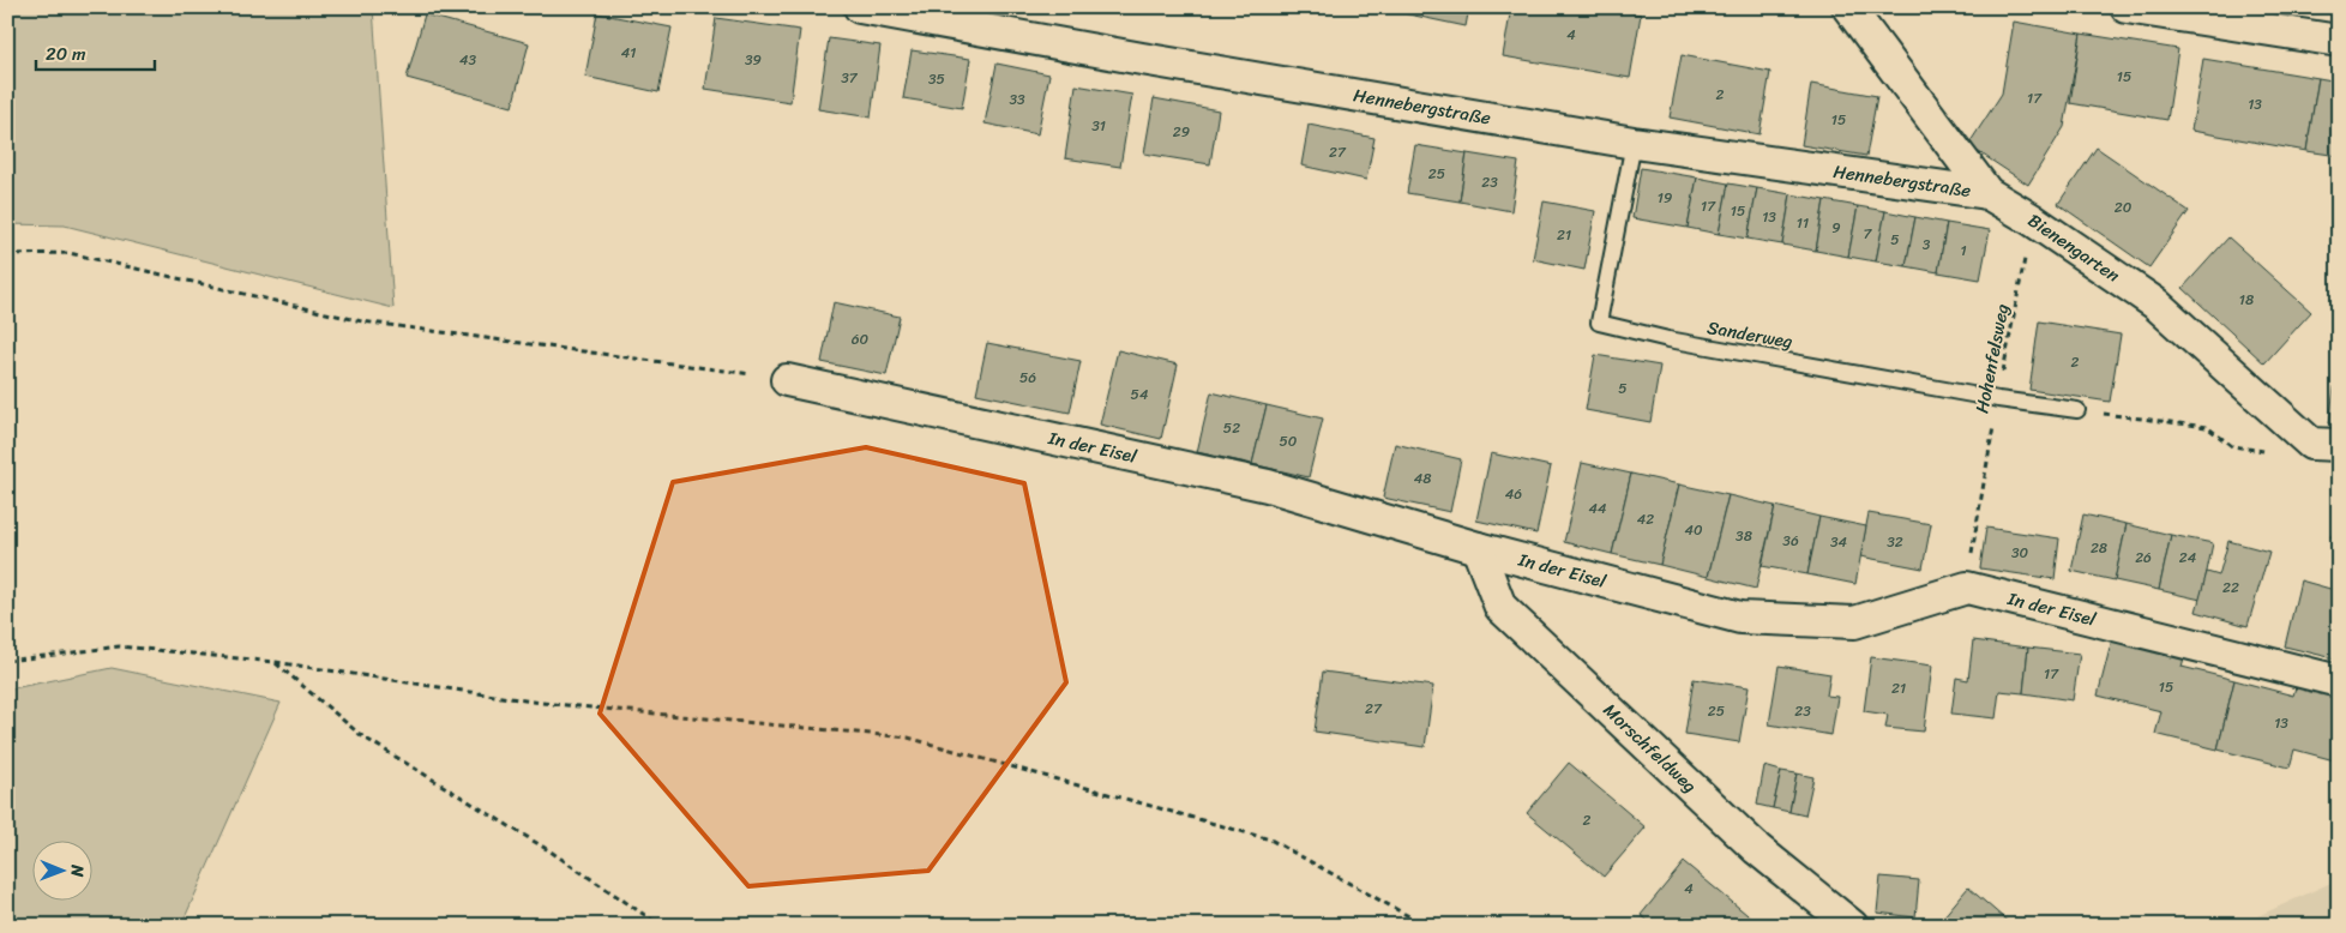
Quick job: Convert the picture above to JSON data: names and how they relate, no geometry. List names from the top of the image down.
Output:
{
  "streets": {
    "street": [
      "Hennebergstraße",
      "Bienengarten",
      "In der Eisel",
      "Morschfeldweg"
    ],
    "lane": ["Sanderweg"],
    "path": ["Hohenfelsweg"]
  },
  "crossings": [
    ["Hennebergstraße", "Bienengarten"],
    ["Hennebergstraße", "Sanderweg"],
    ["Bienengarten", "Hohenfelsweg"],
    ["Sanderweg", "Hohenfelsweg"],
    ["Hohenfelsweg", "In der Eisel"],
    ["In der Eisel", "Morschfeldweg"]
  ],
  "house_numbers": [
    "4",
    "41",
    "43",
    "39",
    "15",
    "37",
    "35",
    "2",
    "17",
    "33",
    "13",
    "15",
    "31",
    "29",
    "27",
    "25",
    "23",
    "19",
    "17",
    "20",
    "15",
    "13",
    "11",
    "9",
    "7",
    "21",
    "5",
    "3",
    "1",
    "18",
    "60",
    "2",
    "56",
    "5",
    "54",
    "52",
    "50",
    "48",
    "46",
    "44",
    "42",
    "40",
    "38",
    "36",
    "34",
    "32",
    "28",
    "30",
    "26",
    "24",
    "22",
    "17",
    "15",
    "21",
    "27",
    "25",
    "23",
    "13",
    "2",
    "4"
  ],
  "scale_bar": "20 m",
  "north": "right"
}
